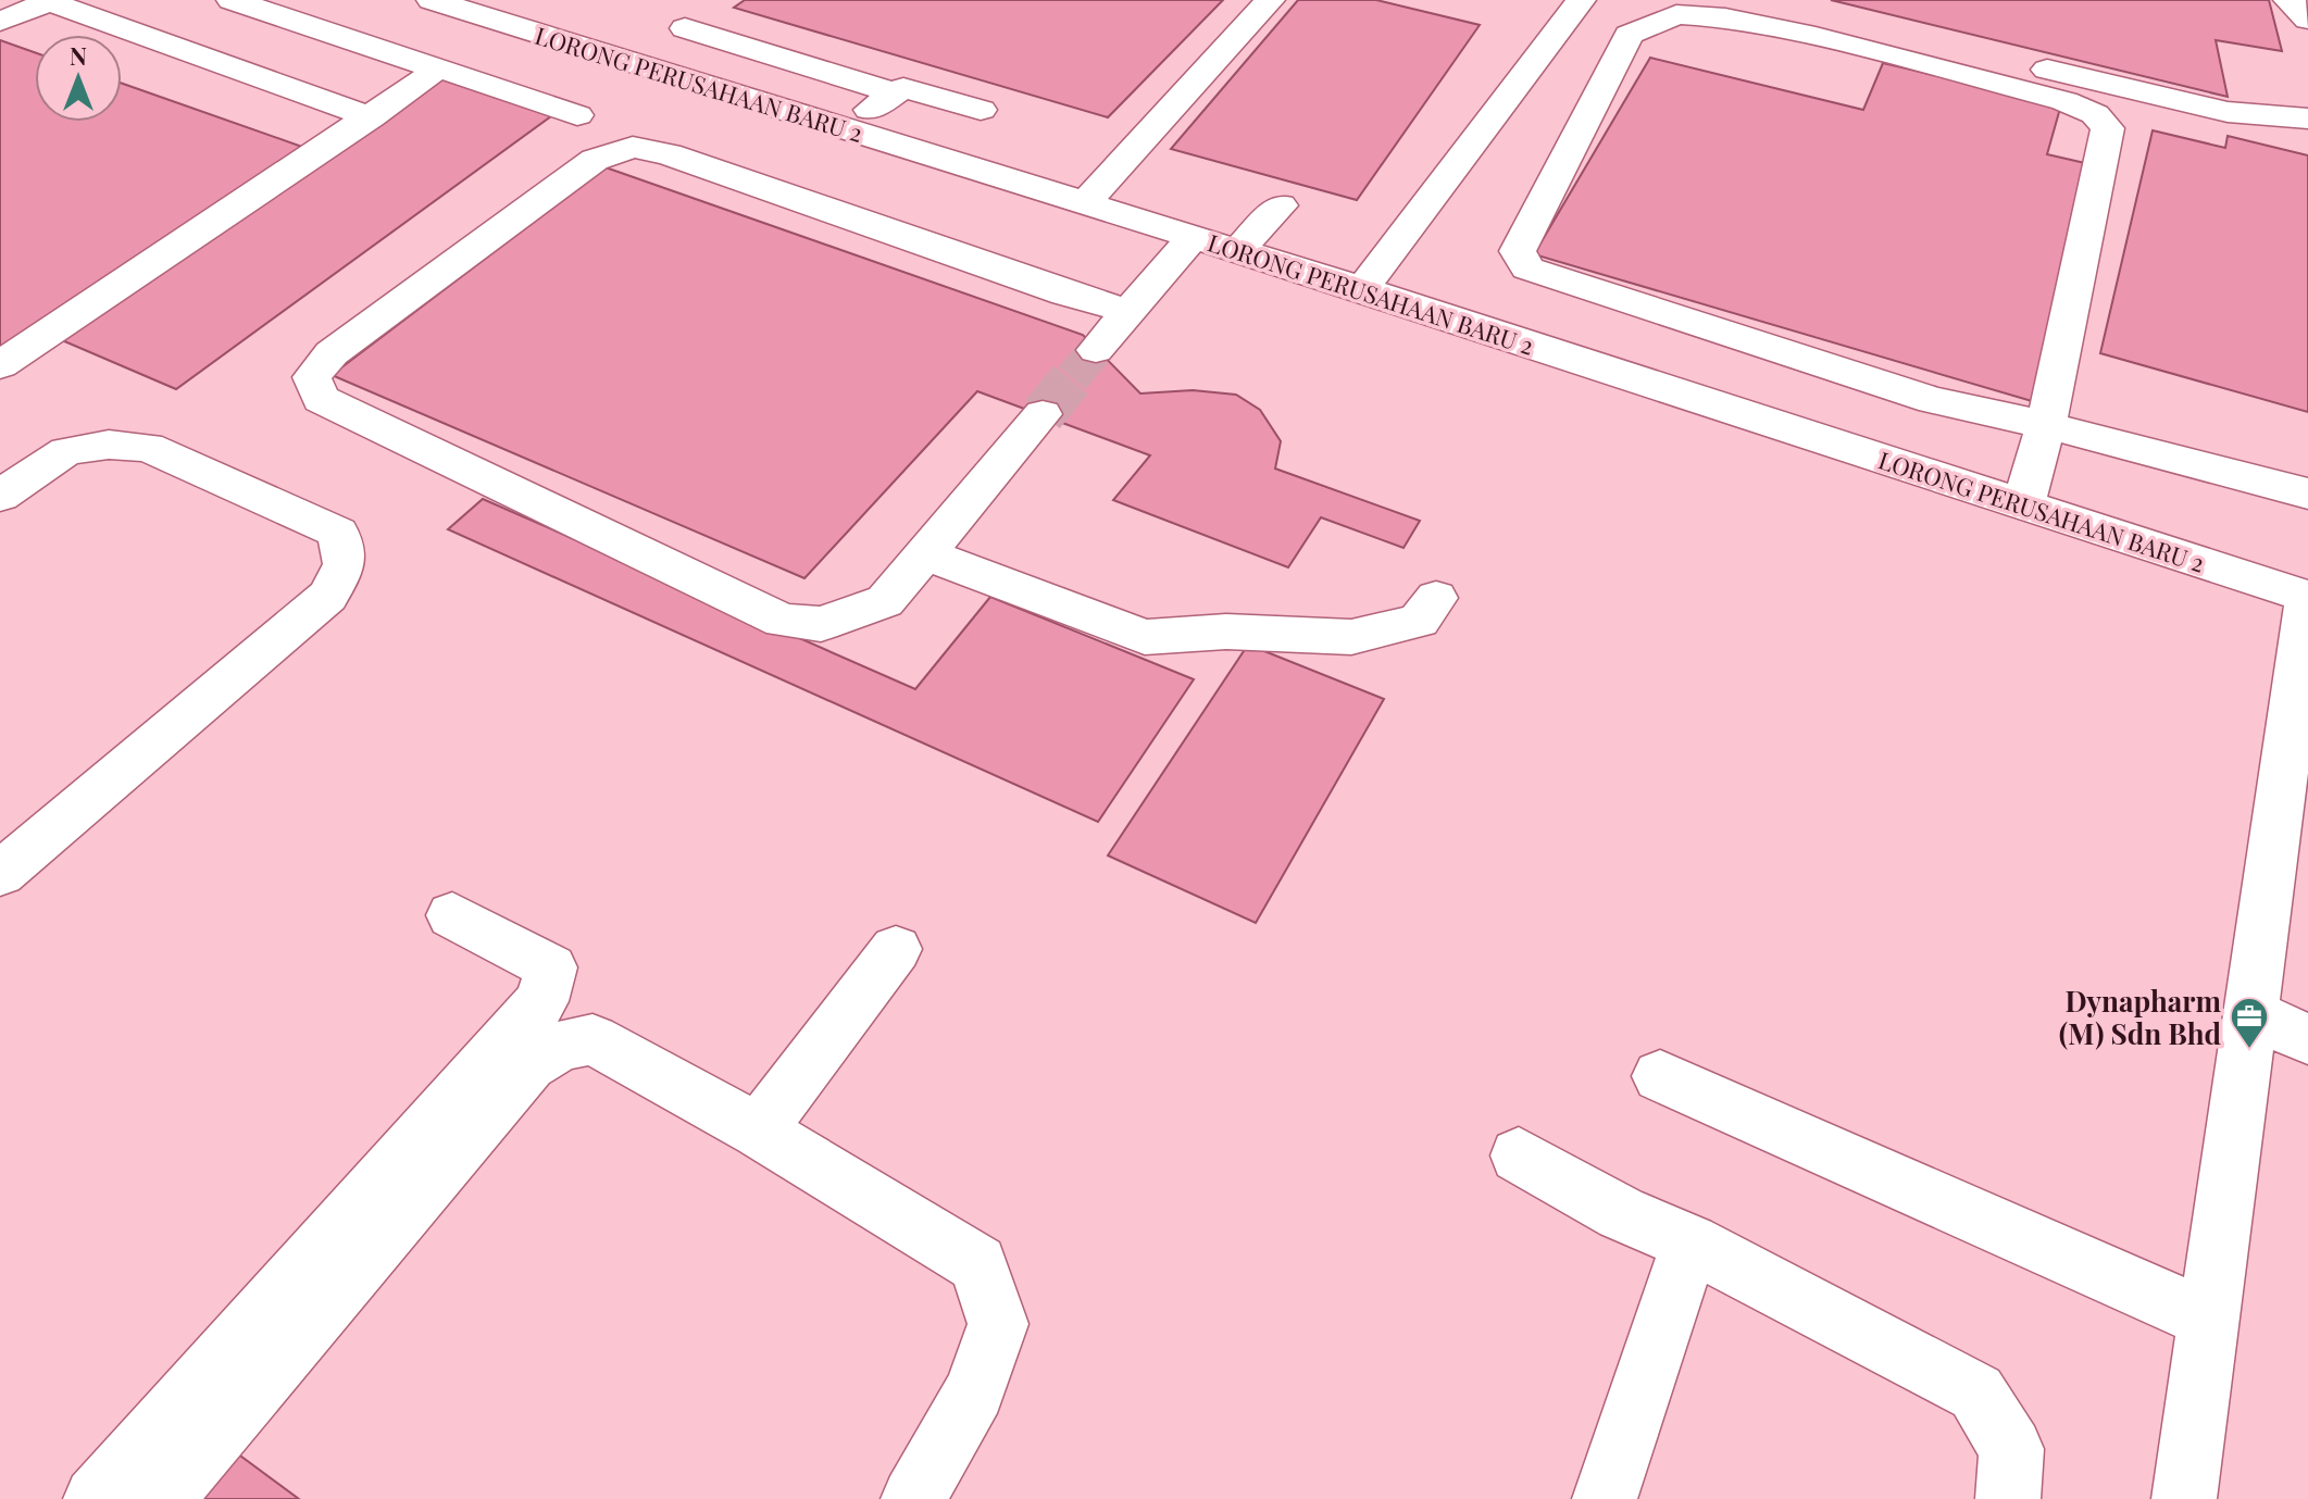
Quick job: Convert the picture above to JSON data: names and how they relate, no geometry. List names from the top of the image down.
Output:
{
  "streets": {
    "street": ["LORONG PERUSAHAAN BARU 2"]
  },
  "places": {
    "office": ["Dynapharm (M) Sdn Bhd"]
  },
  "north": "top"
}
